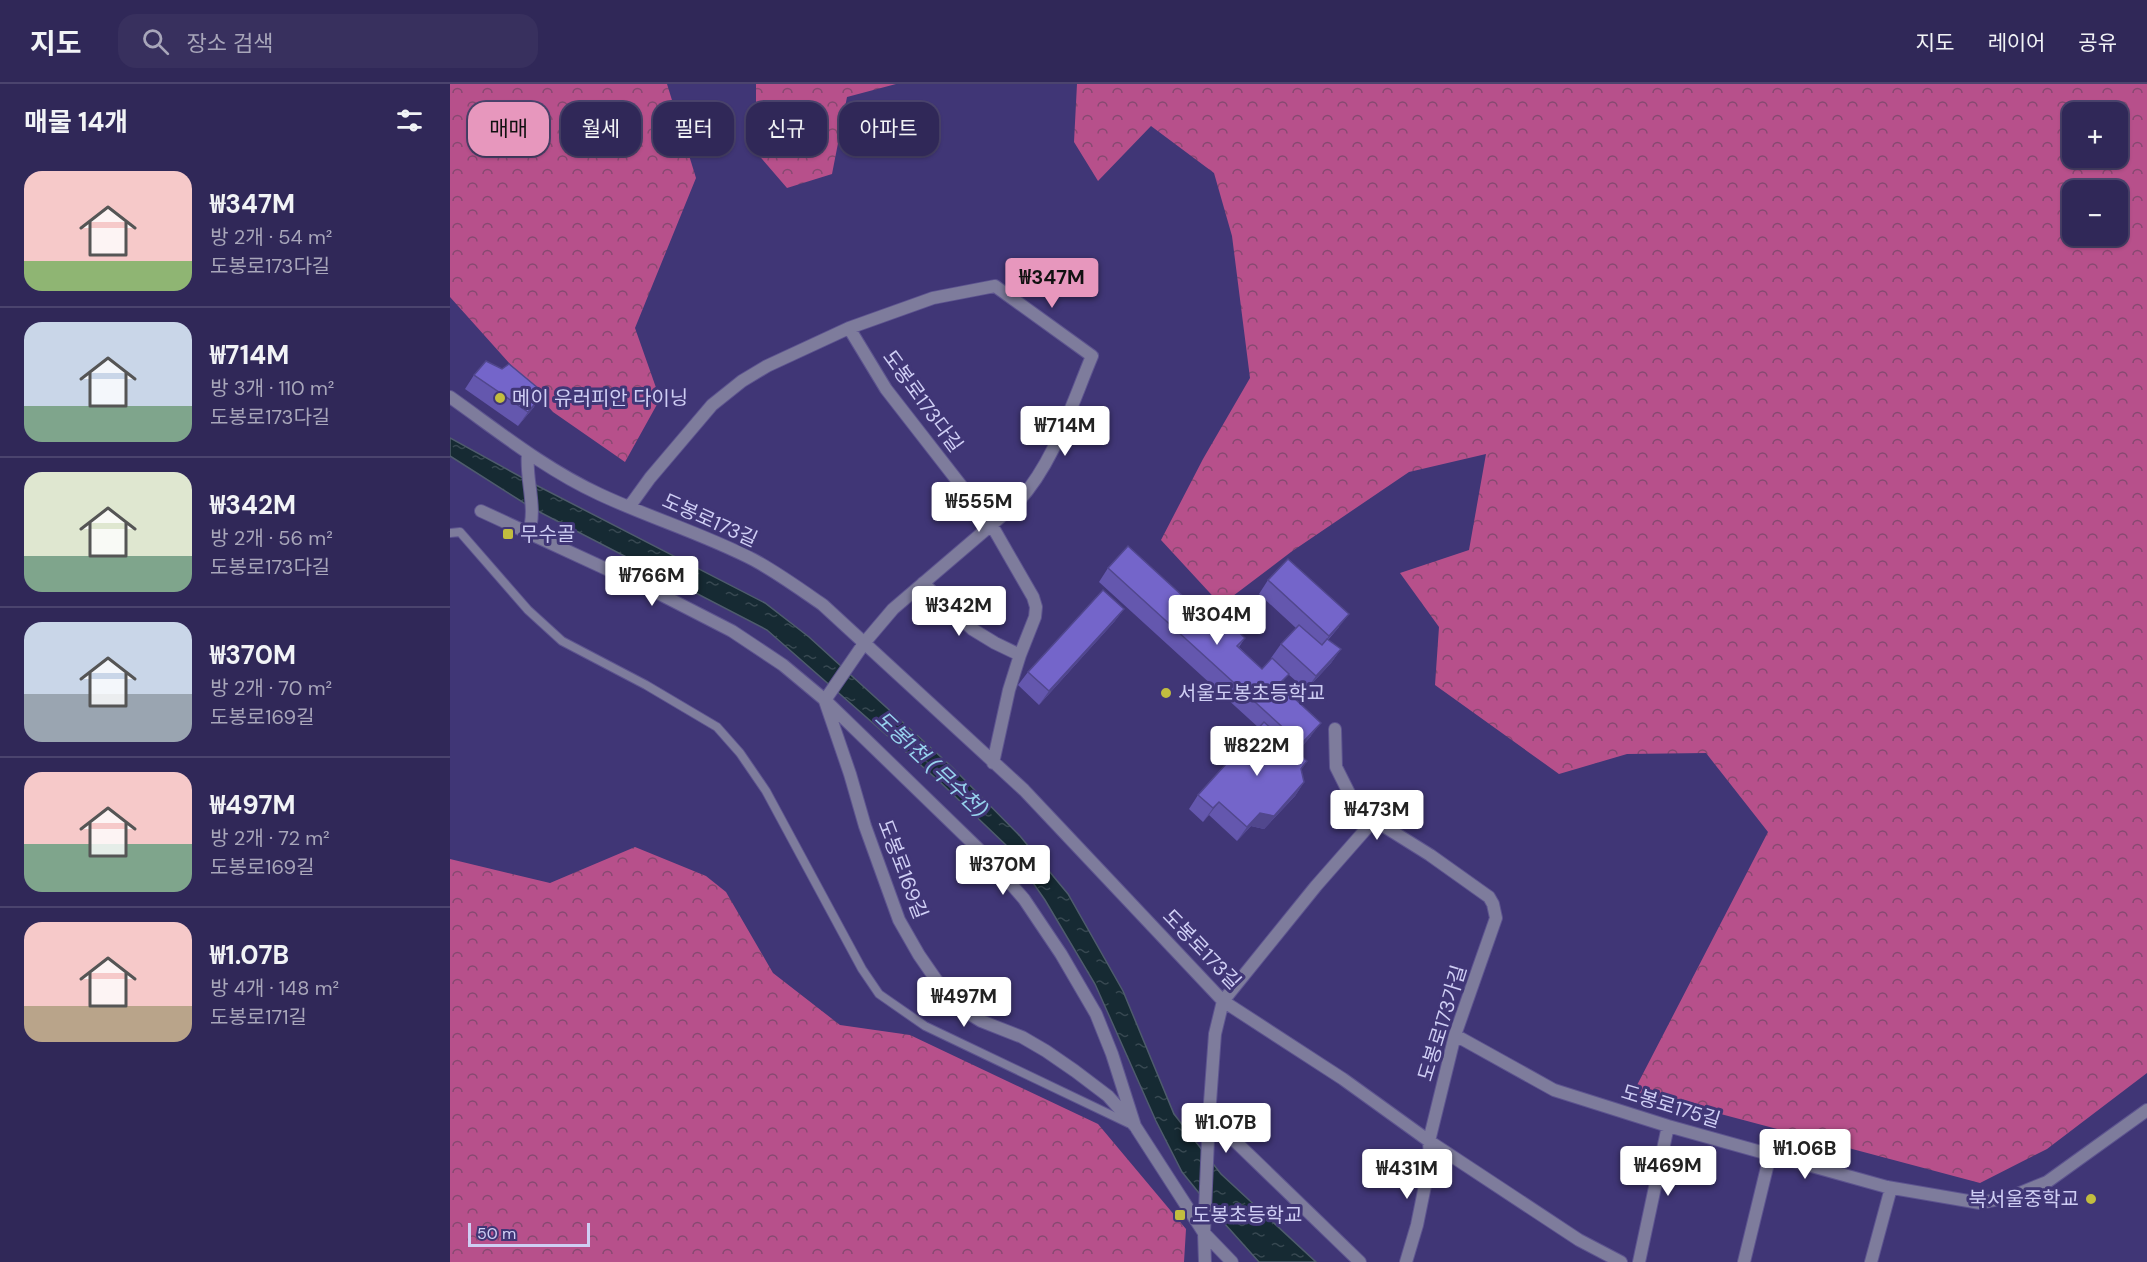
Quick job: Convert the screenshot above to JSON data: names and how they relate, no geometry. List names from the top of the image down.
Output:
{
  "streets": {
    "street": [
      "도봉로173다길",
      "도봉로173길",
      "도봉로169길",
      "도봉로173가길",
      "도봉로175길"
    ]
  },
  "crossings": [
    ["도봉로173다길", "도봉로173길"],
    ["도봉로173길", "도봉로173가길"],
    ["도봉로173가길", "도봉로175길"]
  ],
  "water": ["도봉1천 (무수천)"],
  "places": {
    "other": ["메이 유러피안 다이닝", "서울도봉초등학교", "북서울중학교"],
    "transit": ["무수골", "도봉초등학교"]
  },
  "scale_bar": "50 m",
  "page": {
    "header": "지도",
    "search": "장소 검색",
    "nav": ["지도", "레이어", "공유"],
    "heading": "매물 14개",
    "map_buttons": ["+", "−"],
    "chip": [
      "매매",
      "월세",
      "필터",
      "신규",
      "아파트"
    ],
    "list": [
      {
        "name": "₩347M",
        "note": "방 2개 · 54 m² · 도봉로173다길"
      },
      {
        "name": "₩714M",
        "note": "방 3개 · 110 m² · 도봉로173다길"
      },
      {
        "name": "₩342M",
        "note": "방 2개 · 56 m² · 도봉로173다길"
      },
      {
        "name": "₩370M",
        "note": "방 2개 · 70 m² · 도봉로169길"
      },
      {
        "name": "₩497M",
        "note": "방 2개 · 72 m² · 도봉로169길"
      },
      {
        "name": "₩1.07B",
        "note": "방 4개 · 148 m² · 도봉로171길"
      }
    ],
    "price": [
      "₩347M",
      "₩714M",
      "₩555M",
      "₩766M",
      "₩342M",
      "₩304M",
      "₩822M",
      "₩473M",
      "₩370M",
      "₩497M",
      "₩1.07B",
      "₩1.06B",
      "₩469M",
      "₩431M"
    ],
    "scale": "50 m"
  }
}
